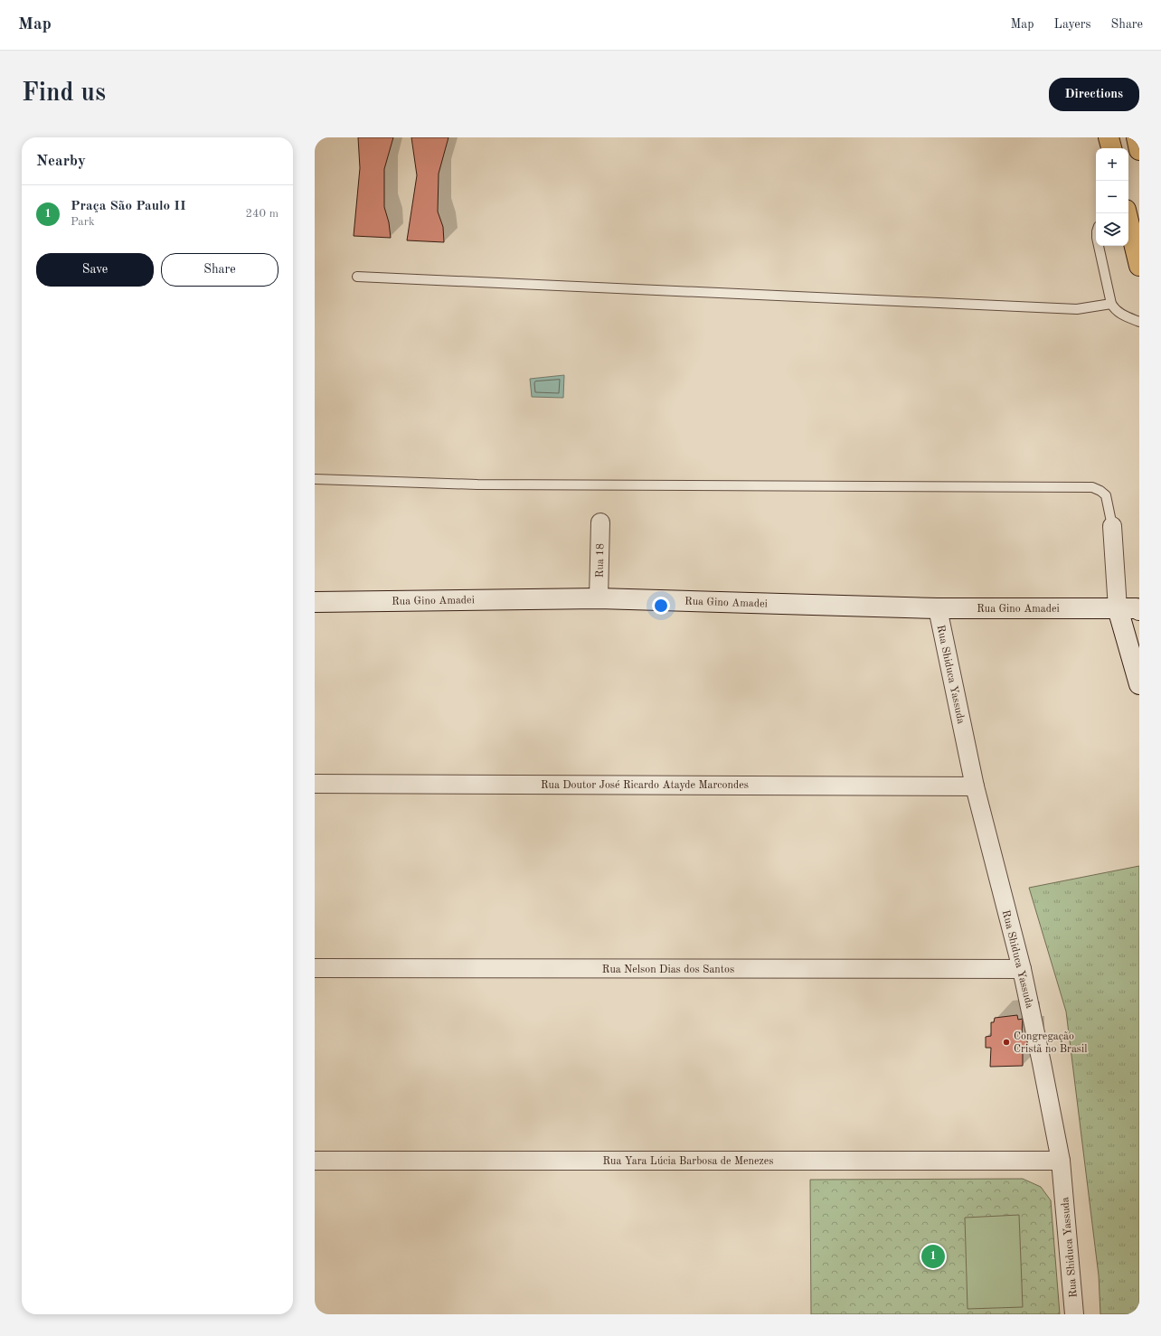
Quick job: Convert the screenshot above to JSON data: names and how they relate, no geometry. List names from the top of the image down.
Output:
{
  "streets": {
    "street": [
      "Rua 18",
      "Rua Gino Amadei",
      "Rua Shiduca Yassuda",
      "Rua Doutor José Ricardo Atayde Marcondes",
      "Rua Nelson Dias dos Santos",
      "Rua Yara Lúcia Barbosa de Menezes"
    ]
  },
  "crossings": [
    ["Rua 18", "Rua Gino Amadei"],
    ["Rua Gino Amadei", "Rua Shiduca Yassuda"],
    ["Rua Shiduca Yassuda", "Rua Doutor José Ricardo Atayde Marcondes"],
    ["Rua Shiduca Yassuda", "Rua Nelson Dias dos Santos"],
    ["Rua Shiduca Yassuda", "Rua Yara Lúcia Barbosa de Menezes"]
  ],
  "places": ["Congregação Cristã no Brasil"],
  "page": {
    "header": "Map",
    "nav": ["Map", "Layers", "Share"],
    "buttons": [
      "Directions",
      ["Save", "Share"]
    ],
    "title": "Find us",
    "heading": "Nearby",
    "map_buttons": ["+", "−"],
    "list": [
      {
        "mark": "1",
        "name": "Praça São Paulo II",
        "note": "Park",
        "value": "240 m"
      }
    ],
    "pins": "1"
  }
}
